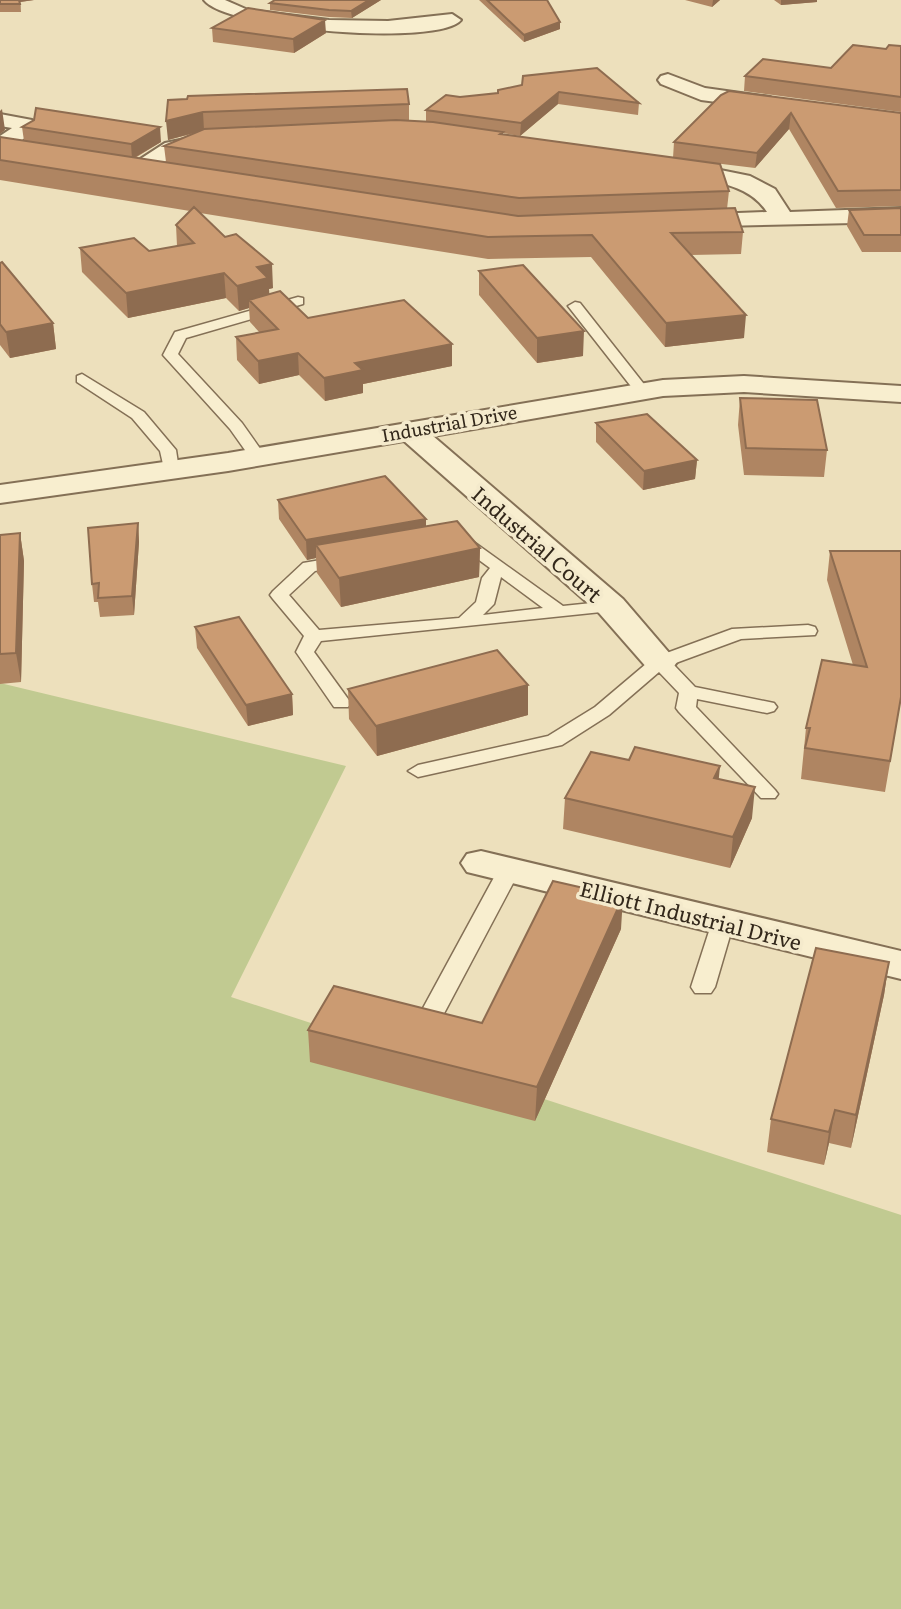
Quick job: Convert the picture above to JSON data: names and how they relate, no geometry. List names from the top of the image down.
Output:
{
  "streets": {
    "street": ["Industrial Drive", "Industrial Court", "Elliott Industrial Drive"]
  },
  "crossings": [
    ["Industrial Drive", "Industrial Court"]
  ]
}
